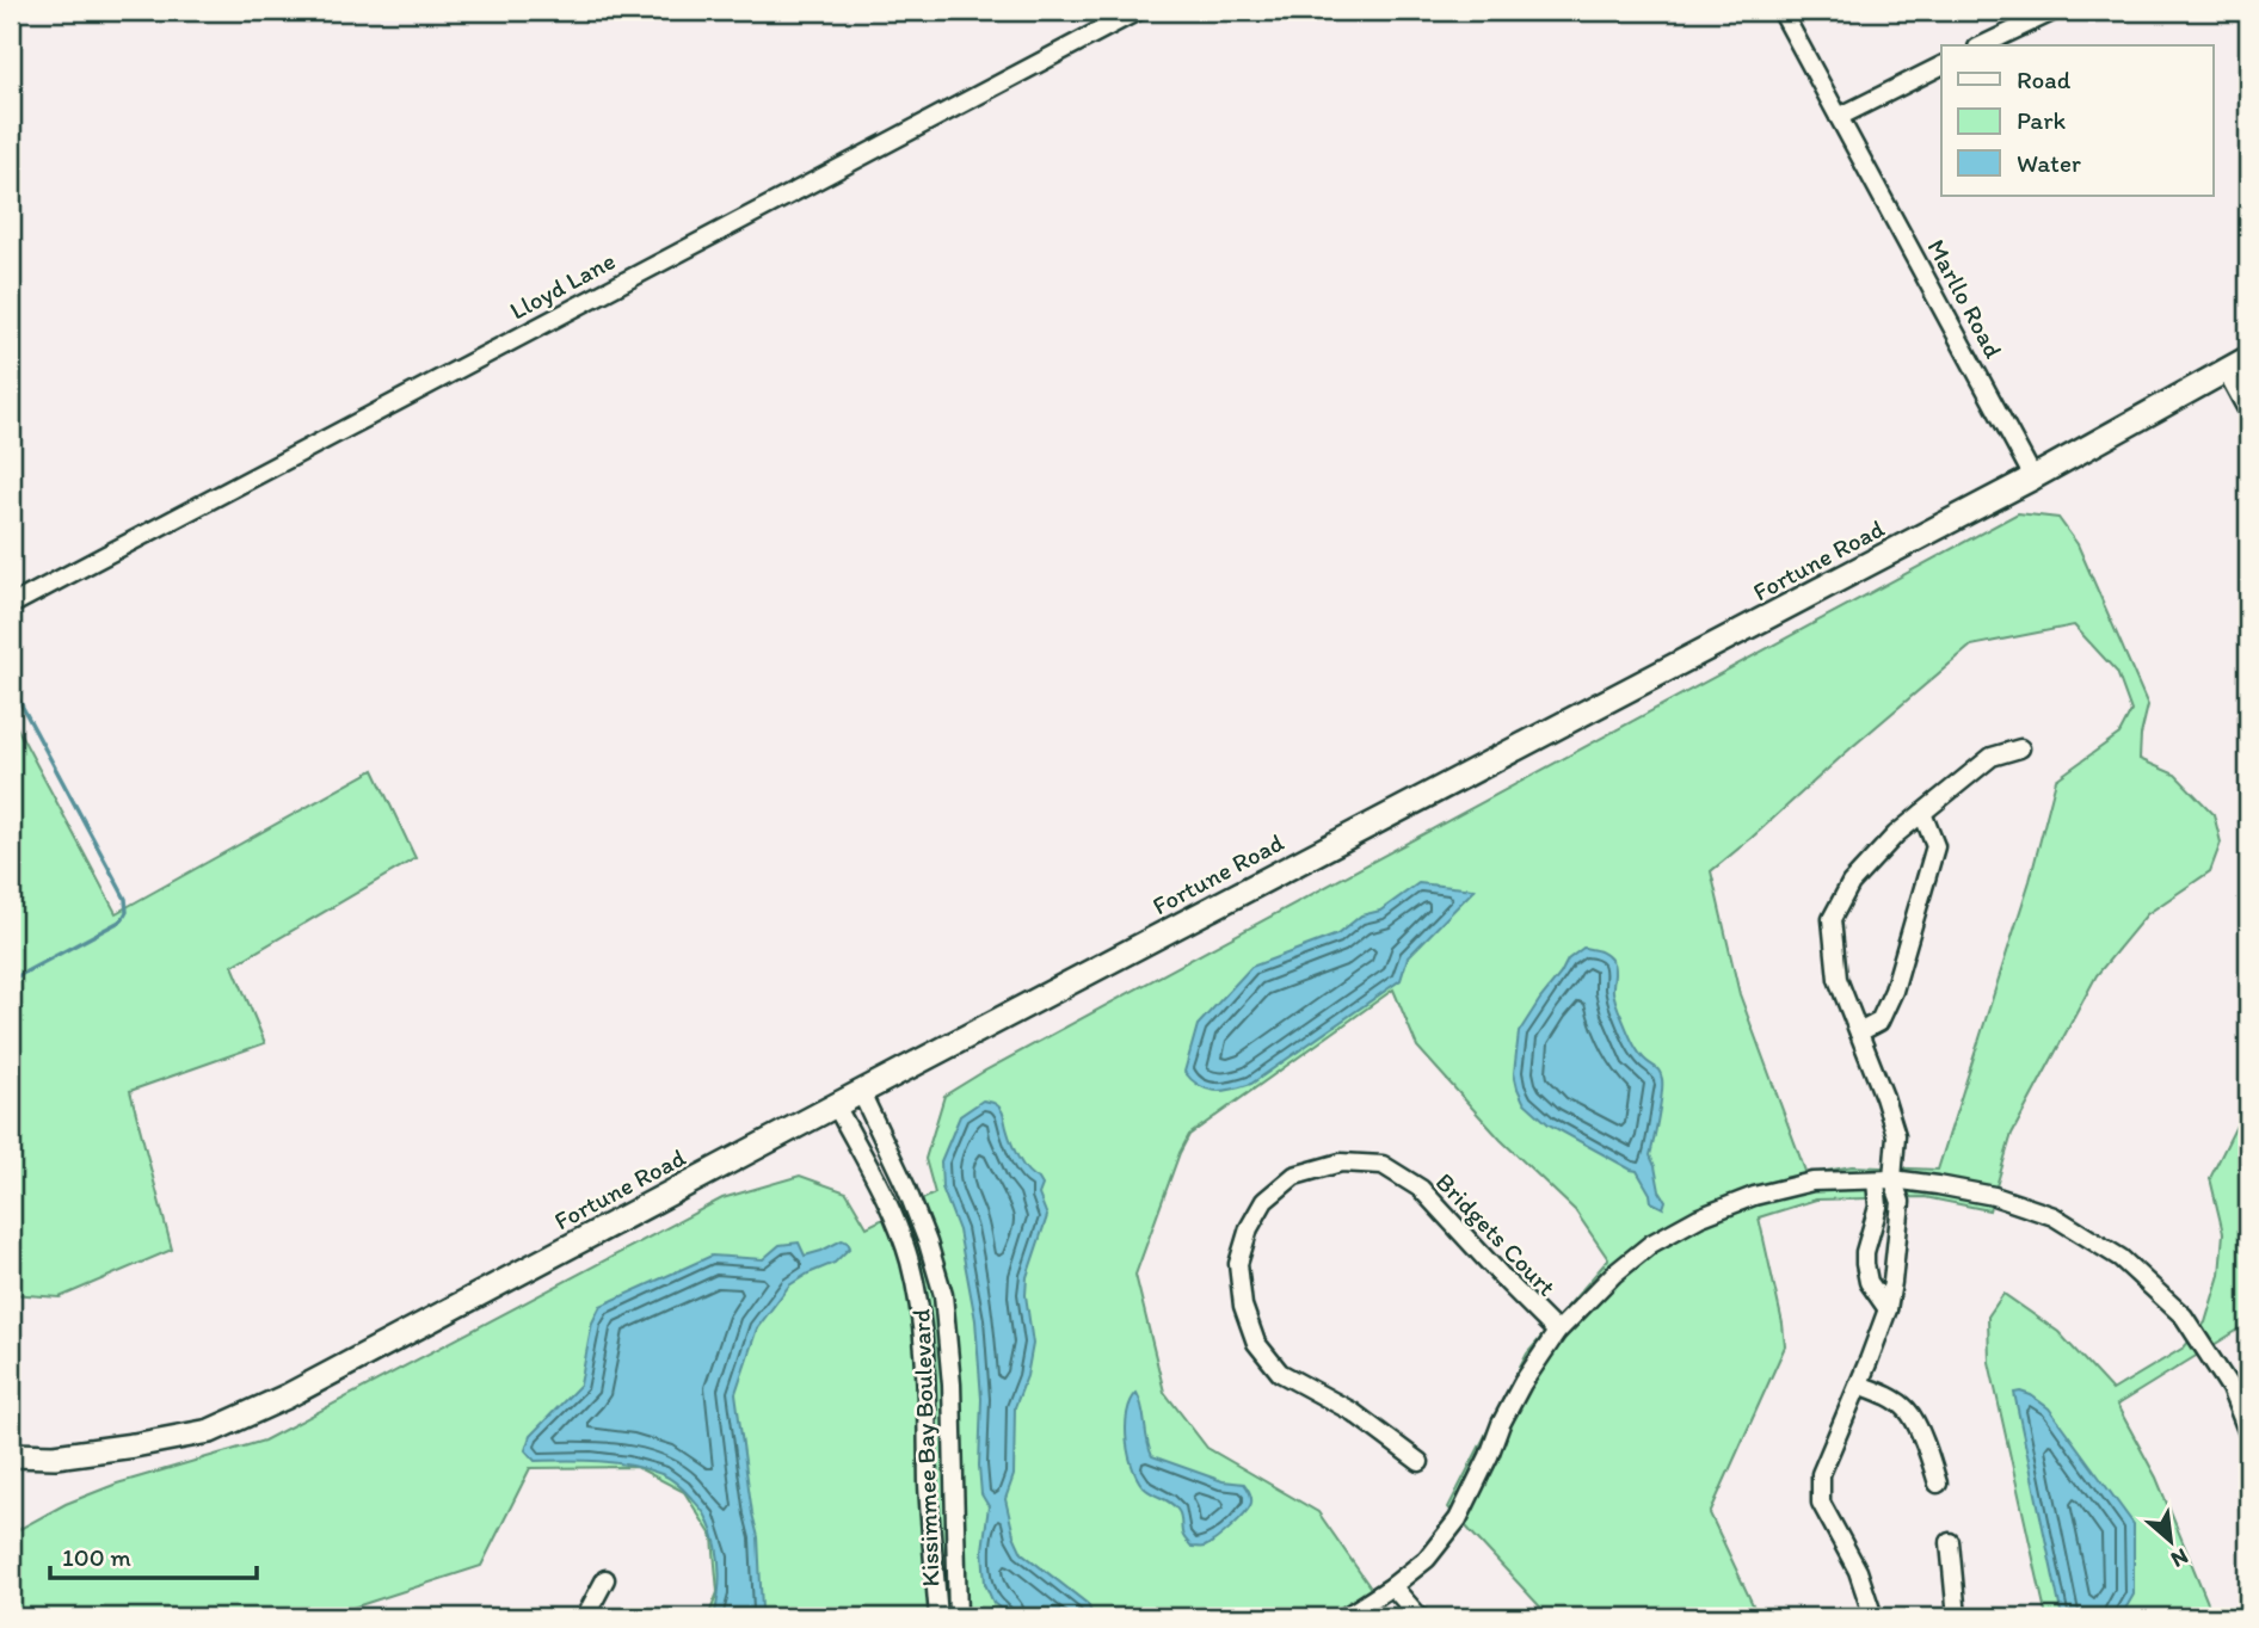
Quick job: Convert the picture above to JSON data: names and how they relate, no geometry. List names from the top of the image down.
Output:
{
  "streets": {
    "street": [
      "Lloyd Lane",
      "Marllo Road",
      "Fortune Road",
      "Bridgets Court",
      "Kissimmee Bay Boulevard"
    ]
  },
  "crossings": [
    ["Marllo Road", "Fortune Road"],
    ["Fortune Road", "Kissimmee Bay Boulevard"]
  ],
  "legend": ["Road", "Park", "Water"],
  "scale_bar": "100 m",
  "north": "bottom right"
}
